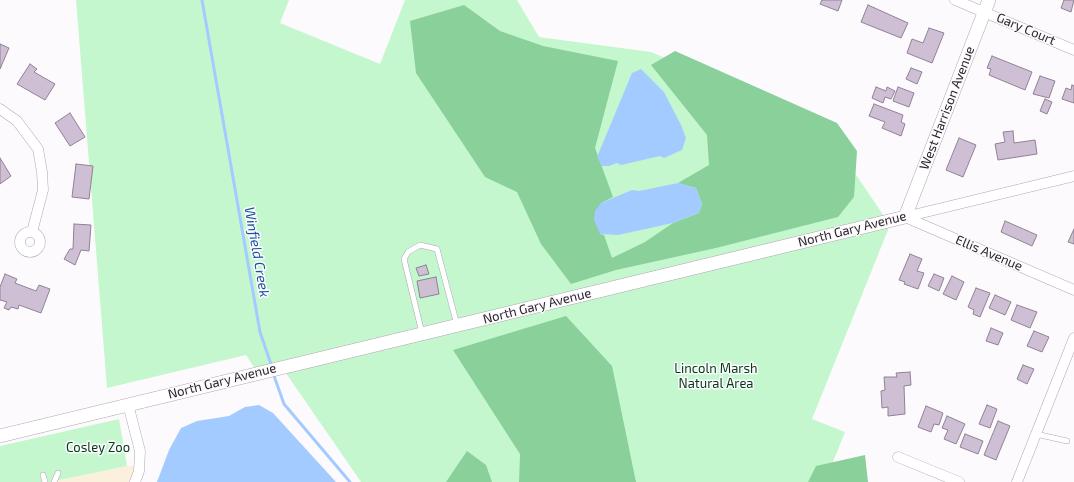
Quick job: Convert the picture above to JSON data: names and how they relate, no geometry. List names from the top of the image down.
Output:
{
  "streets": {
    "street": [
      "Gary Court",
      "West Harrison Avenue",
      "North Gary Avenue",
      "Ellis Avenue"
    ]
  },
  "crossings": [
    ["Gary Court", "West Harrison Avenue"],
    ["West Harrison Avenue", "North Gary Avenue"],
    ["West Harrison Avenue", "Ellis Avenue"],
    ["North Gary Avenue", "Ellis Avenue"]
  ],
  "water": ["Winfield Creek"],
  "parks": ["Lincoln Marsh Natural Area", "Cosley Zoo"]
}
